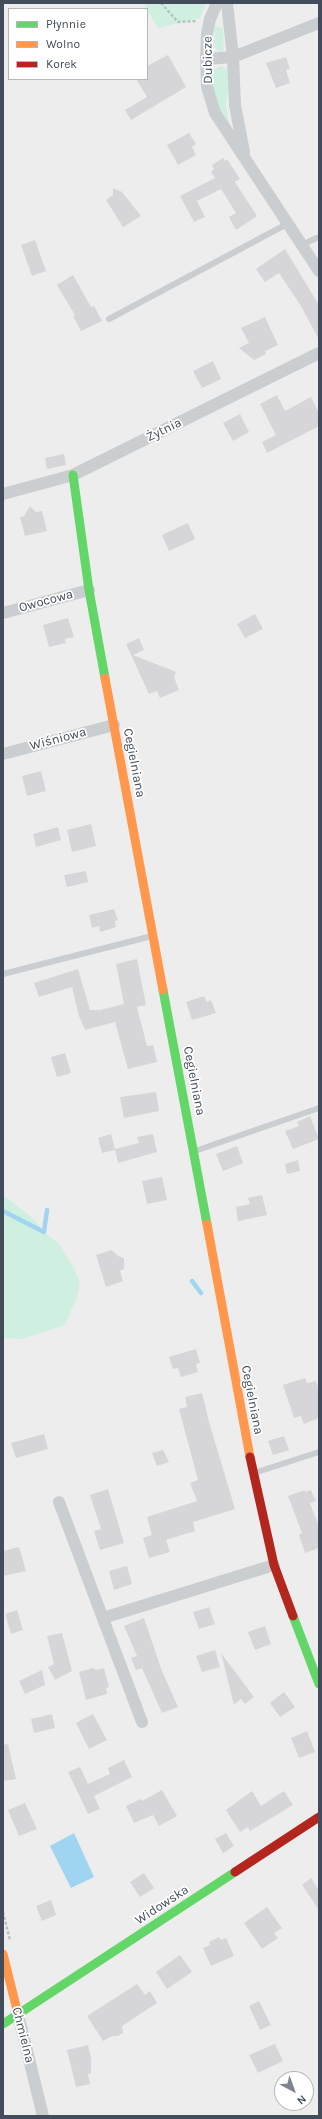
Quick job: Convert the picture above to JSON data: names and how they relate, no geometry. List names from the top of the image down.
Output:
{
  "streets": {
    "street": [
      "Dubicze",
      "Żytnia",
      "Owocowa",
      "Wiśniowa",
      "Cegielniana",
      "Widowska",
      "Chmielna"
    ]
  },
  "crossings": [
    ["Żytnia", "Cegielniana"],
    ["Owocowa", "Cegielniana"],
    ["Wiśniowa", "Cegielniana"],
    ["Widowska", "Chmielna"]
  ],
  "legend": ["Płynnie", "Wolno", "Korek"],
  "north": "bottom right"
}
